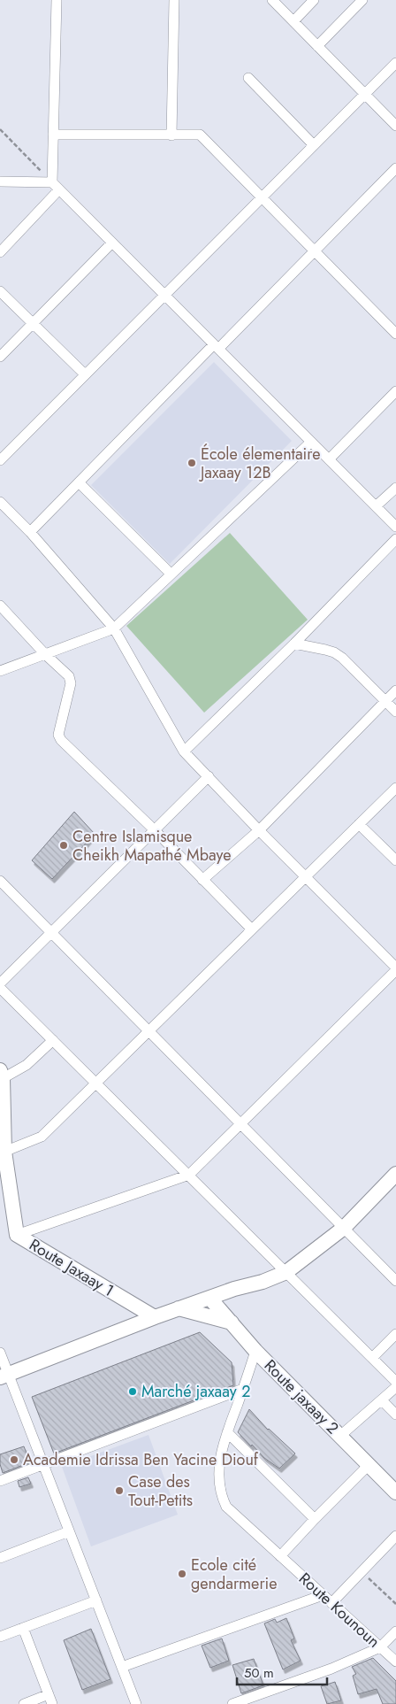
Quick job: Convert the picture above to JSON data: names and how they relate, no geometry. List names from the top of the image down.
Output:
{
  "streets": {
    "street": ["Route Jaxaay 1", "Route jaxaay 2", "Route Kounoun"]
  },
  "crossings": [
    ["Route jaxaay 2", "Route Kounoun"]
  ],
  "places": [
    "École élementaire Jaxaay 12B",
    "Centre Islamisque Cheikh Mapathé Mbaye",
    "Marché jaxaay 2",
    "Academie Idrissa Ben Yacine Diouf",
    "Case des Tout-Petits",
    "Ecole cité gendarmerie"
  ],
  "scale_bar": "50 m"
}
